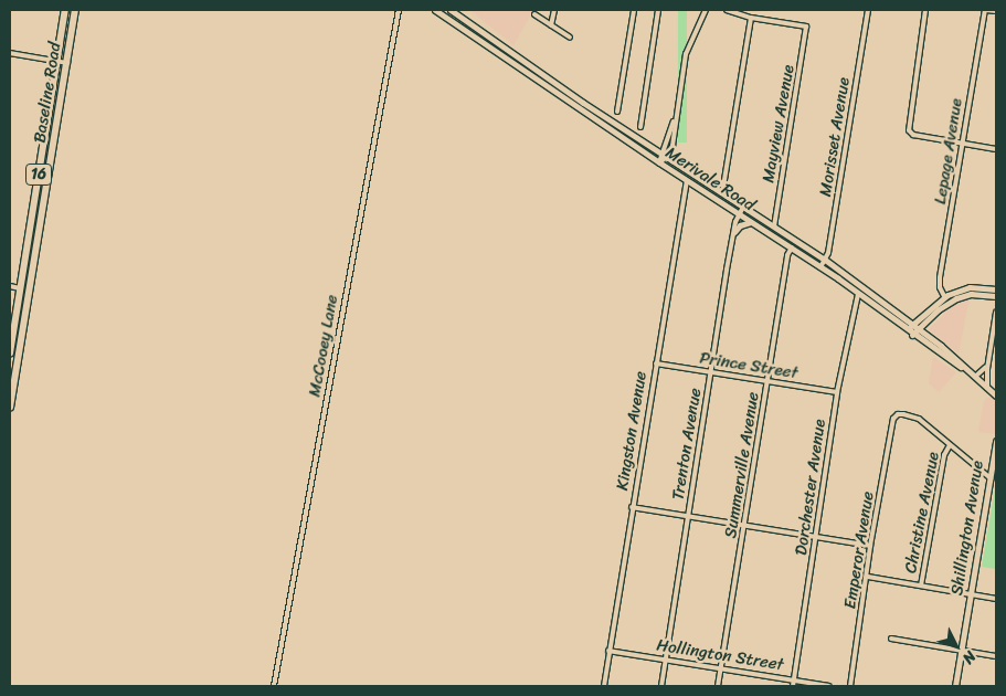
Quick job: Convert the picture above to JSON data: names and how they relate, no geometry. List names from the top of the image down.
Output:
{
  "streets": {
    "main road": [
      "Baseline Road",
      "16",
      "Merivale Road",
      "Shillington Avenue"
    ],
    "street": [
      "Mayview Avenue",
      "Morisset Avenue",
      "Lepage Avenue",
      "McCooey Lane",
      "Prince Street",
      "Kingston Avenue",
      "Trenton Avenue",
      "Summerville Avenue",
      "Dorchester Avenue",
      "Christine Avenue",
      "Emperor Avenue",
      "Hollington Street"
    ]
  },
  "crossings": [
    ["Mayview Avenue", "Merivale Road"],
    ["Morisset Avenue", "Merivale Road"],
    ["Merivale Road", "Kingston Avenue"],
    ["Merivale Road", "Trenton Avenue"],
    ["Merivale Road", "Summerville Avenue"],
    ["Merivale Road", "Dorchester Avenue"],
    ["Prince Street", "Kingston Avenue"],
    ["Prince Street", "Trenton Avenue"],
    ["Prince Street", "Summerville Avenue"],
    ["Prince Street", "Dorchester Avenue"],
    ["Kingston Avenue", "Hollington Street"],
    ["Trenton Avenue", "Hollington Street"],
    ["Summerville Avenue", "Hollington Street"],
    ["Dorchester Avenue", "Hollington Street"],
    ["Christine Avenue", "Emperor Avenue"]
  ],
  "north": "bottom right"
}
